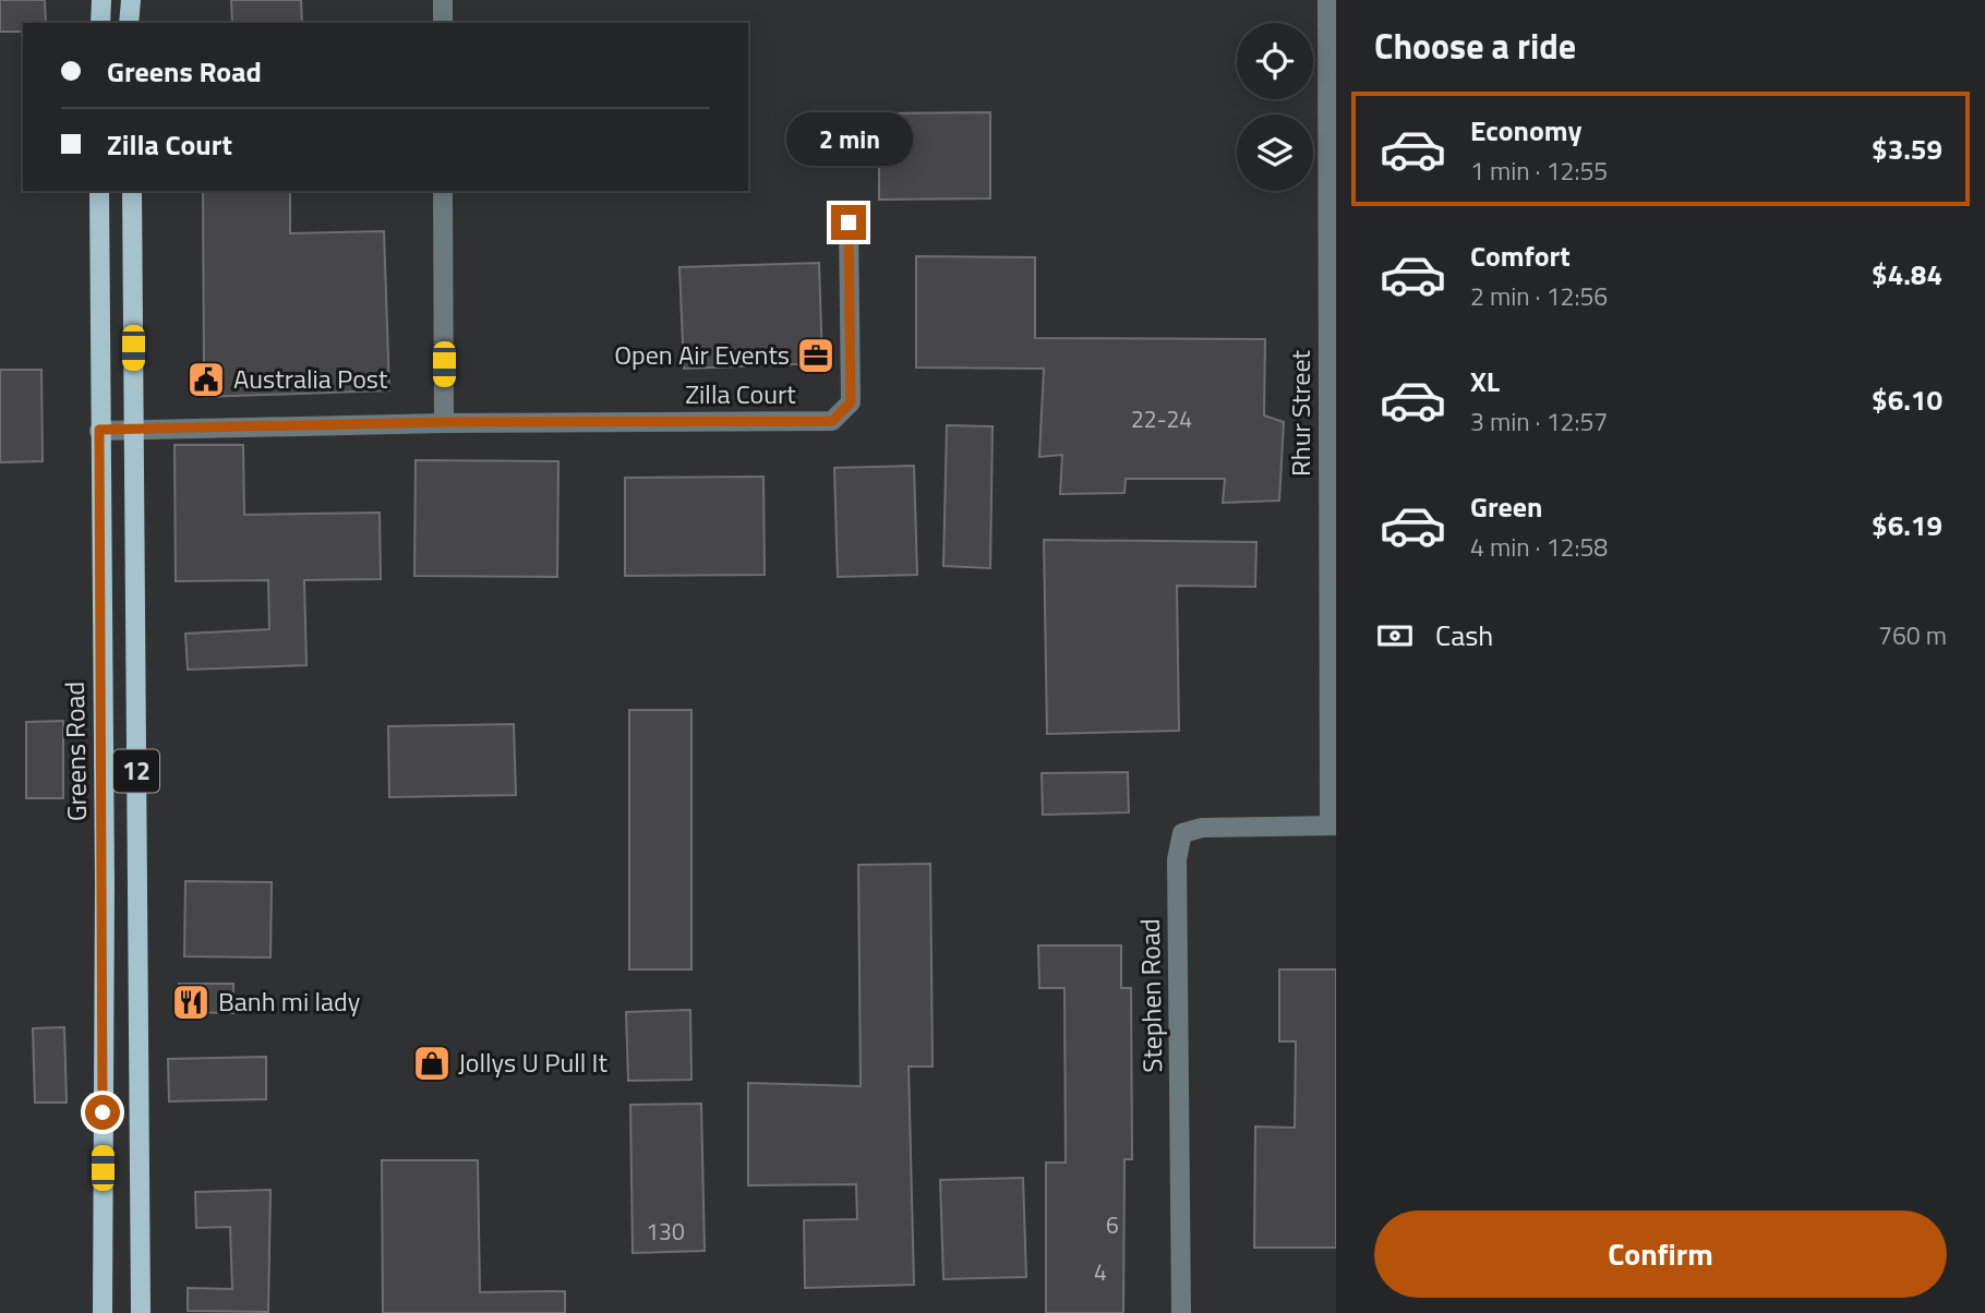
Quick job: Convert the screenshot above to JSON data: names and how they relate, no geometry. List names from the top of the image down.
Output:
{
  "streets": {
    "main road": ["Greens Road", "12"],
    "street": ["Zilla Court", "Rhur Street", "Stephen Road"]
  },
  "crossings": [
    ["Zilla Court", "Greens Road"],
    ["Zilla Court", "12"],
    ["Rhur Street", "Stephen Road"]
  ],
  "places": {
    "office": ["Open Air Events"],
    "public building": ["Australia Post"],
    "restaurant": ["Banh mi lady"],
    "shop": ["Jollys U Pull It"]
  },
  "house_numbers": [
    "22-24",
    "6",
    "130",
    "4"
  ],
  "page": {
    "heading": "Choose a ride",
    "banner": ["Greens Road", "Zilla Court"],
    "list": [
      {
        "name": "Economy",
        "note": "1 min · 12:55",
        "value": "$3.59"
      },
      {
        "name": "Comfort",
        "note": "2 min · 12:56",
        "value": "$4.84"
      },
      {
        "name": "XL",
        "note": "3 min · 12:57",
        "value": "$6.10"
      },
      {
        "name": "Green",
        "note": "4 min · 12:58",
        "value": "$6.19"
      }
    ],
    "bubble": "2 min",
    "pay": ["Cash", "760 m"],
    "buttons": "Confirm"
  }
}
